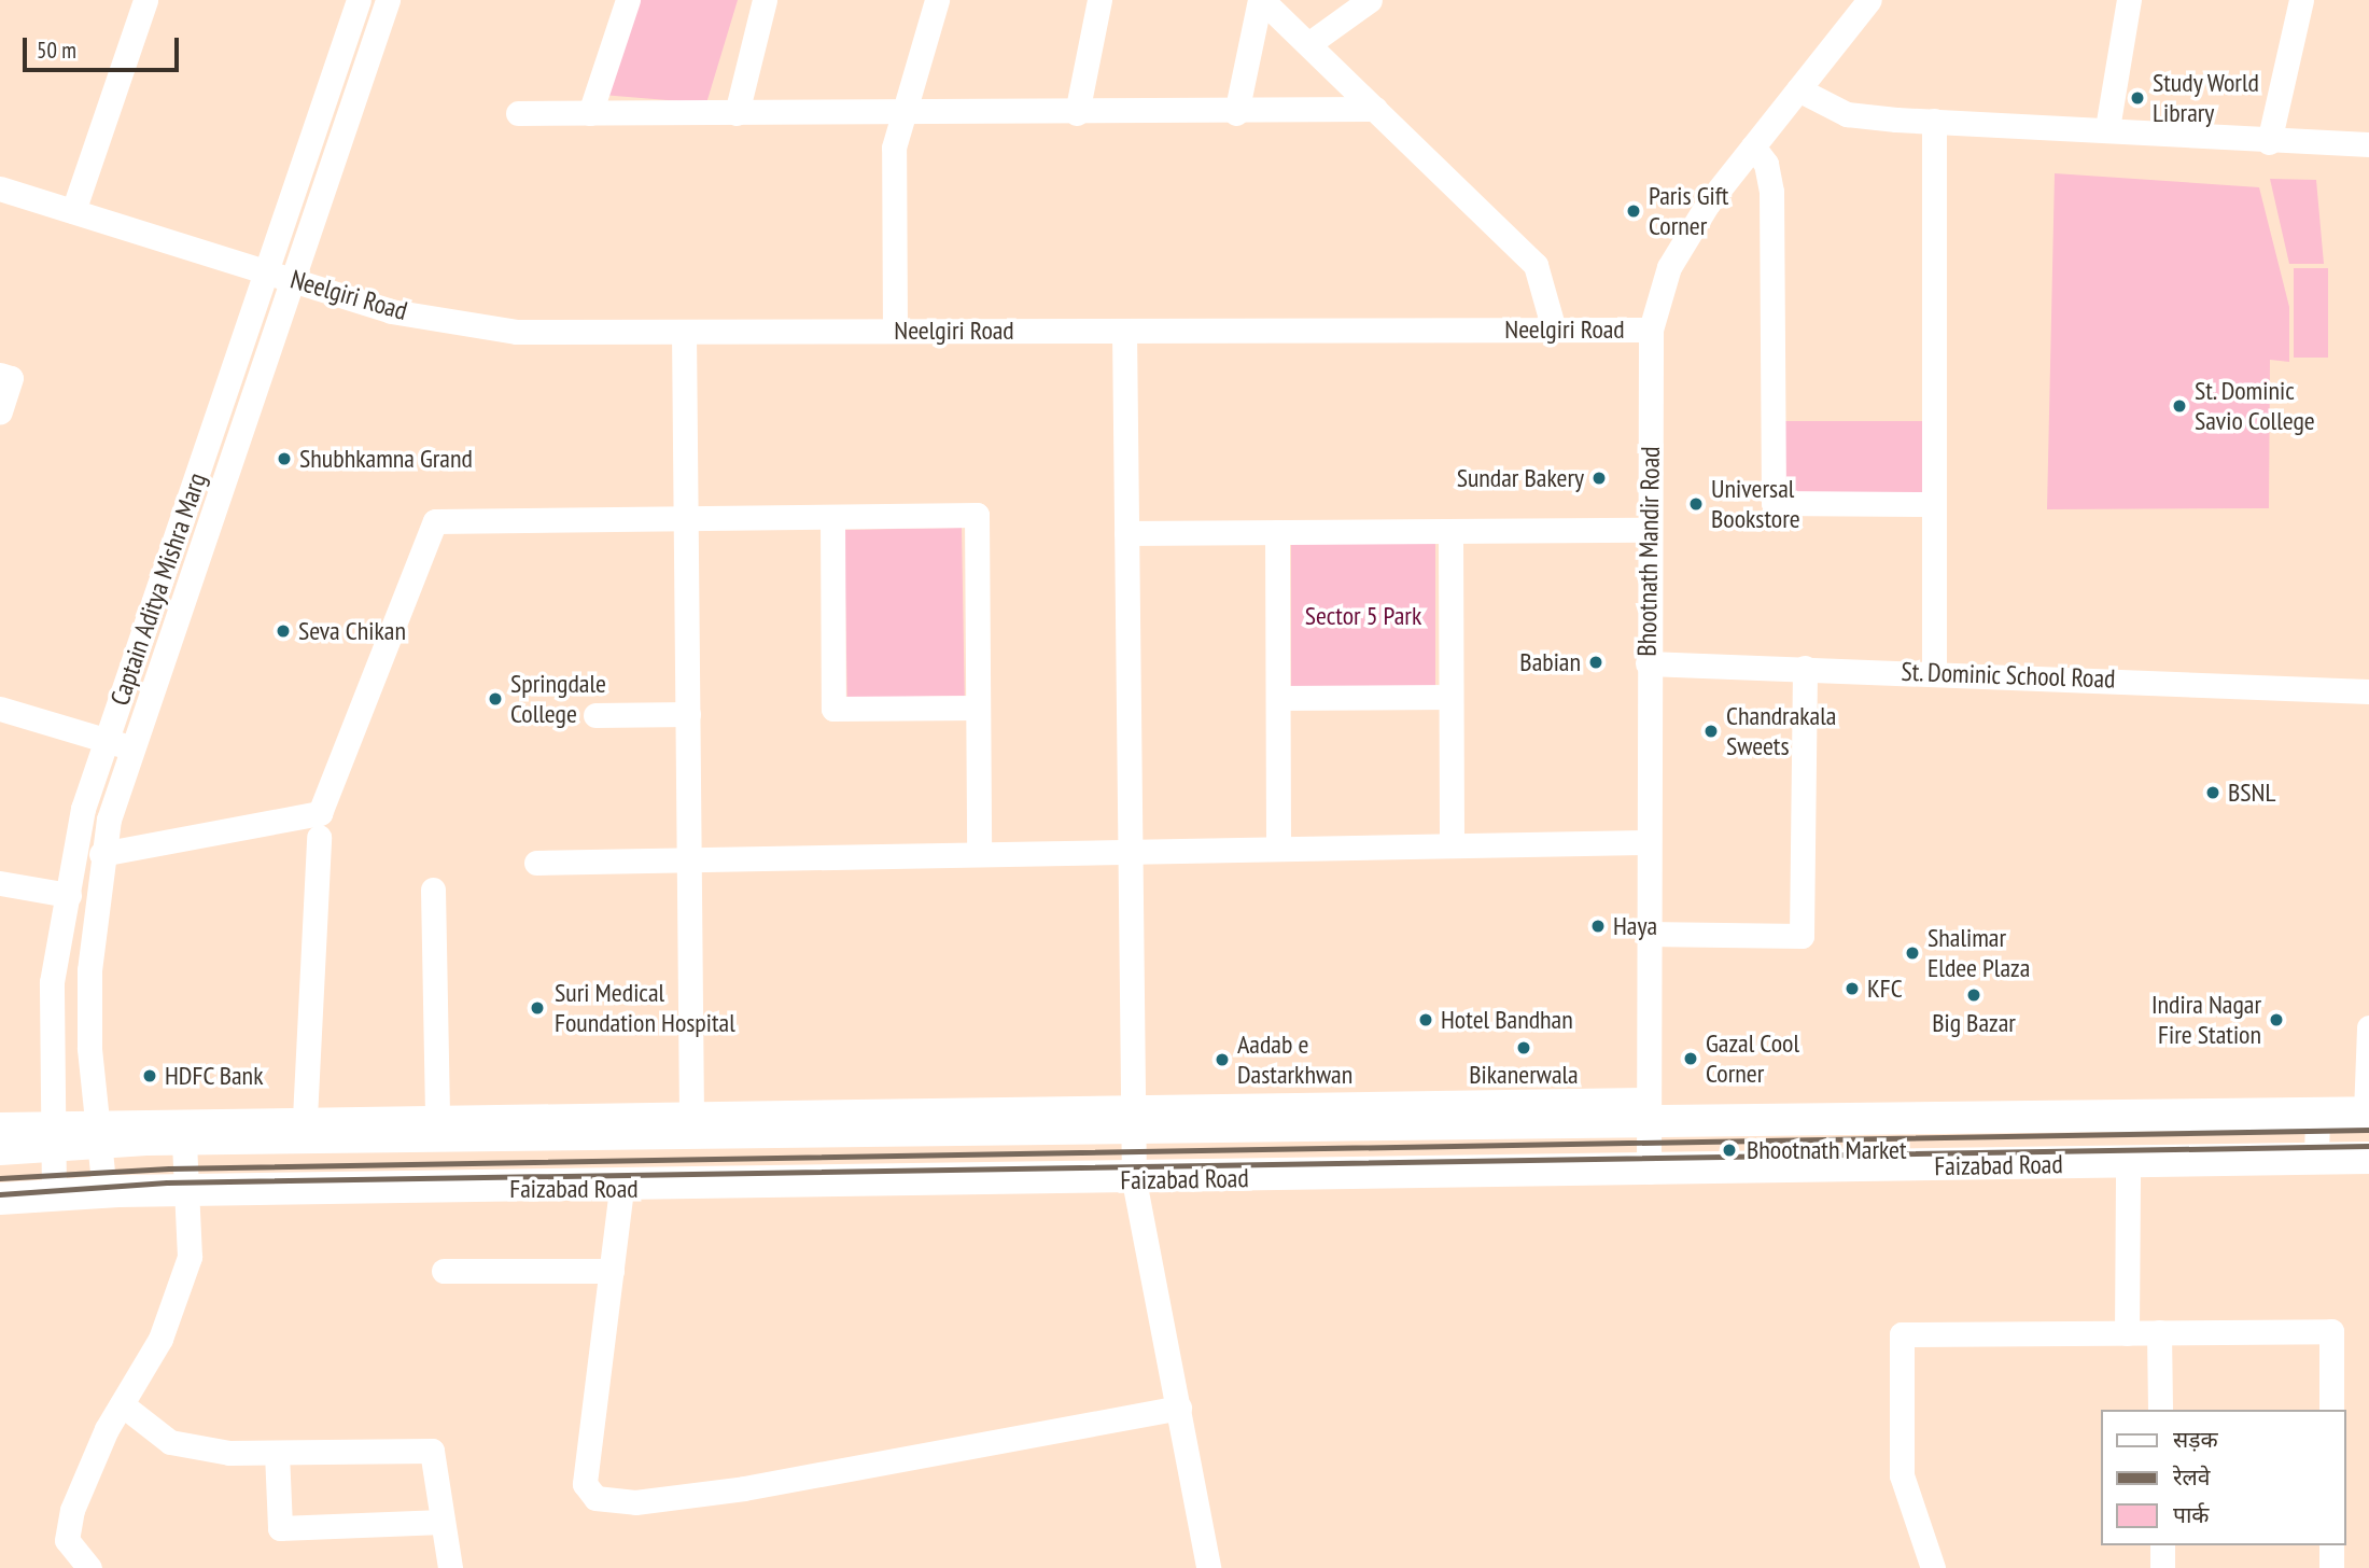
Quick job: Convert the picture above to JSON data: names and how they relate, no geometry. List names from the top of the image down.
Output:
{
  "streets": {
    "main road": ["Faizabad Road"],
    "street": [
      "Neelgiri Road",
      "Bhootnath Mandir Road",
      "Captain Aditya Mishra Marg",
      "St. Dominic School Road"
    ]
  },
  "crossings": [
    ["Neelgiri Road", "Bhootnath Mandir Road"],
    ["Neelgiri Road", "Captain Aditya Mishra Marg"],
    ["Bhootnath Mandir Road", "St. Dominic School Road"],
    ["Bhootnath Mandir Road", "Faizabad Road"],
    ["Captain Aditya Mishra Marg", "Faizabad Road"]
  ],
  "parks": ["Sector 5 Park"],
  "places": [
    "Study World Library",
    "Paris Gift Corner",
    "St. Dominic Savio College",
    "Shubhkamna Grand",
    "Sundar Bakery",
    "Universal Bookstore",
    "Seva Chikan",
    "Babian",
    "Springdale College",
    "Chandrakala Sweets",
    "BSNL",
    "Haya",
    "Shalimar Eldee Plaza",
    "KFC",
    "Big Bazar",
    "Suri Medical Foundation Hospital",
    "Hotel Bandhan",
    "Indira Nagar Fire Station",
    "Bikanerwala",
    "Gazal Cool Corner",
    "Aadab e Dastarkhwan",
    "HDFC Bank",
    "Bhootnath Market"
  ],
  "legend": ["सड़क", "रेलवे", "पार्क"],
  "scale_bar": "50 m"
}
